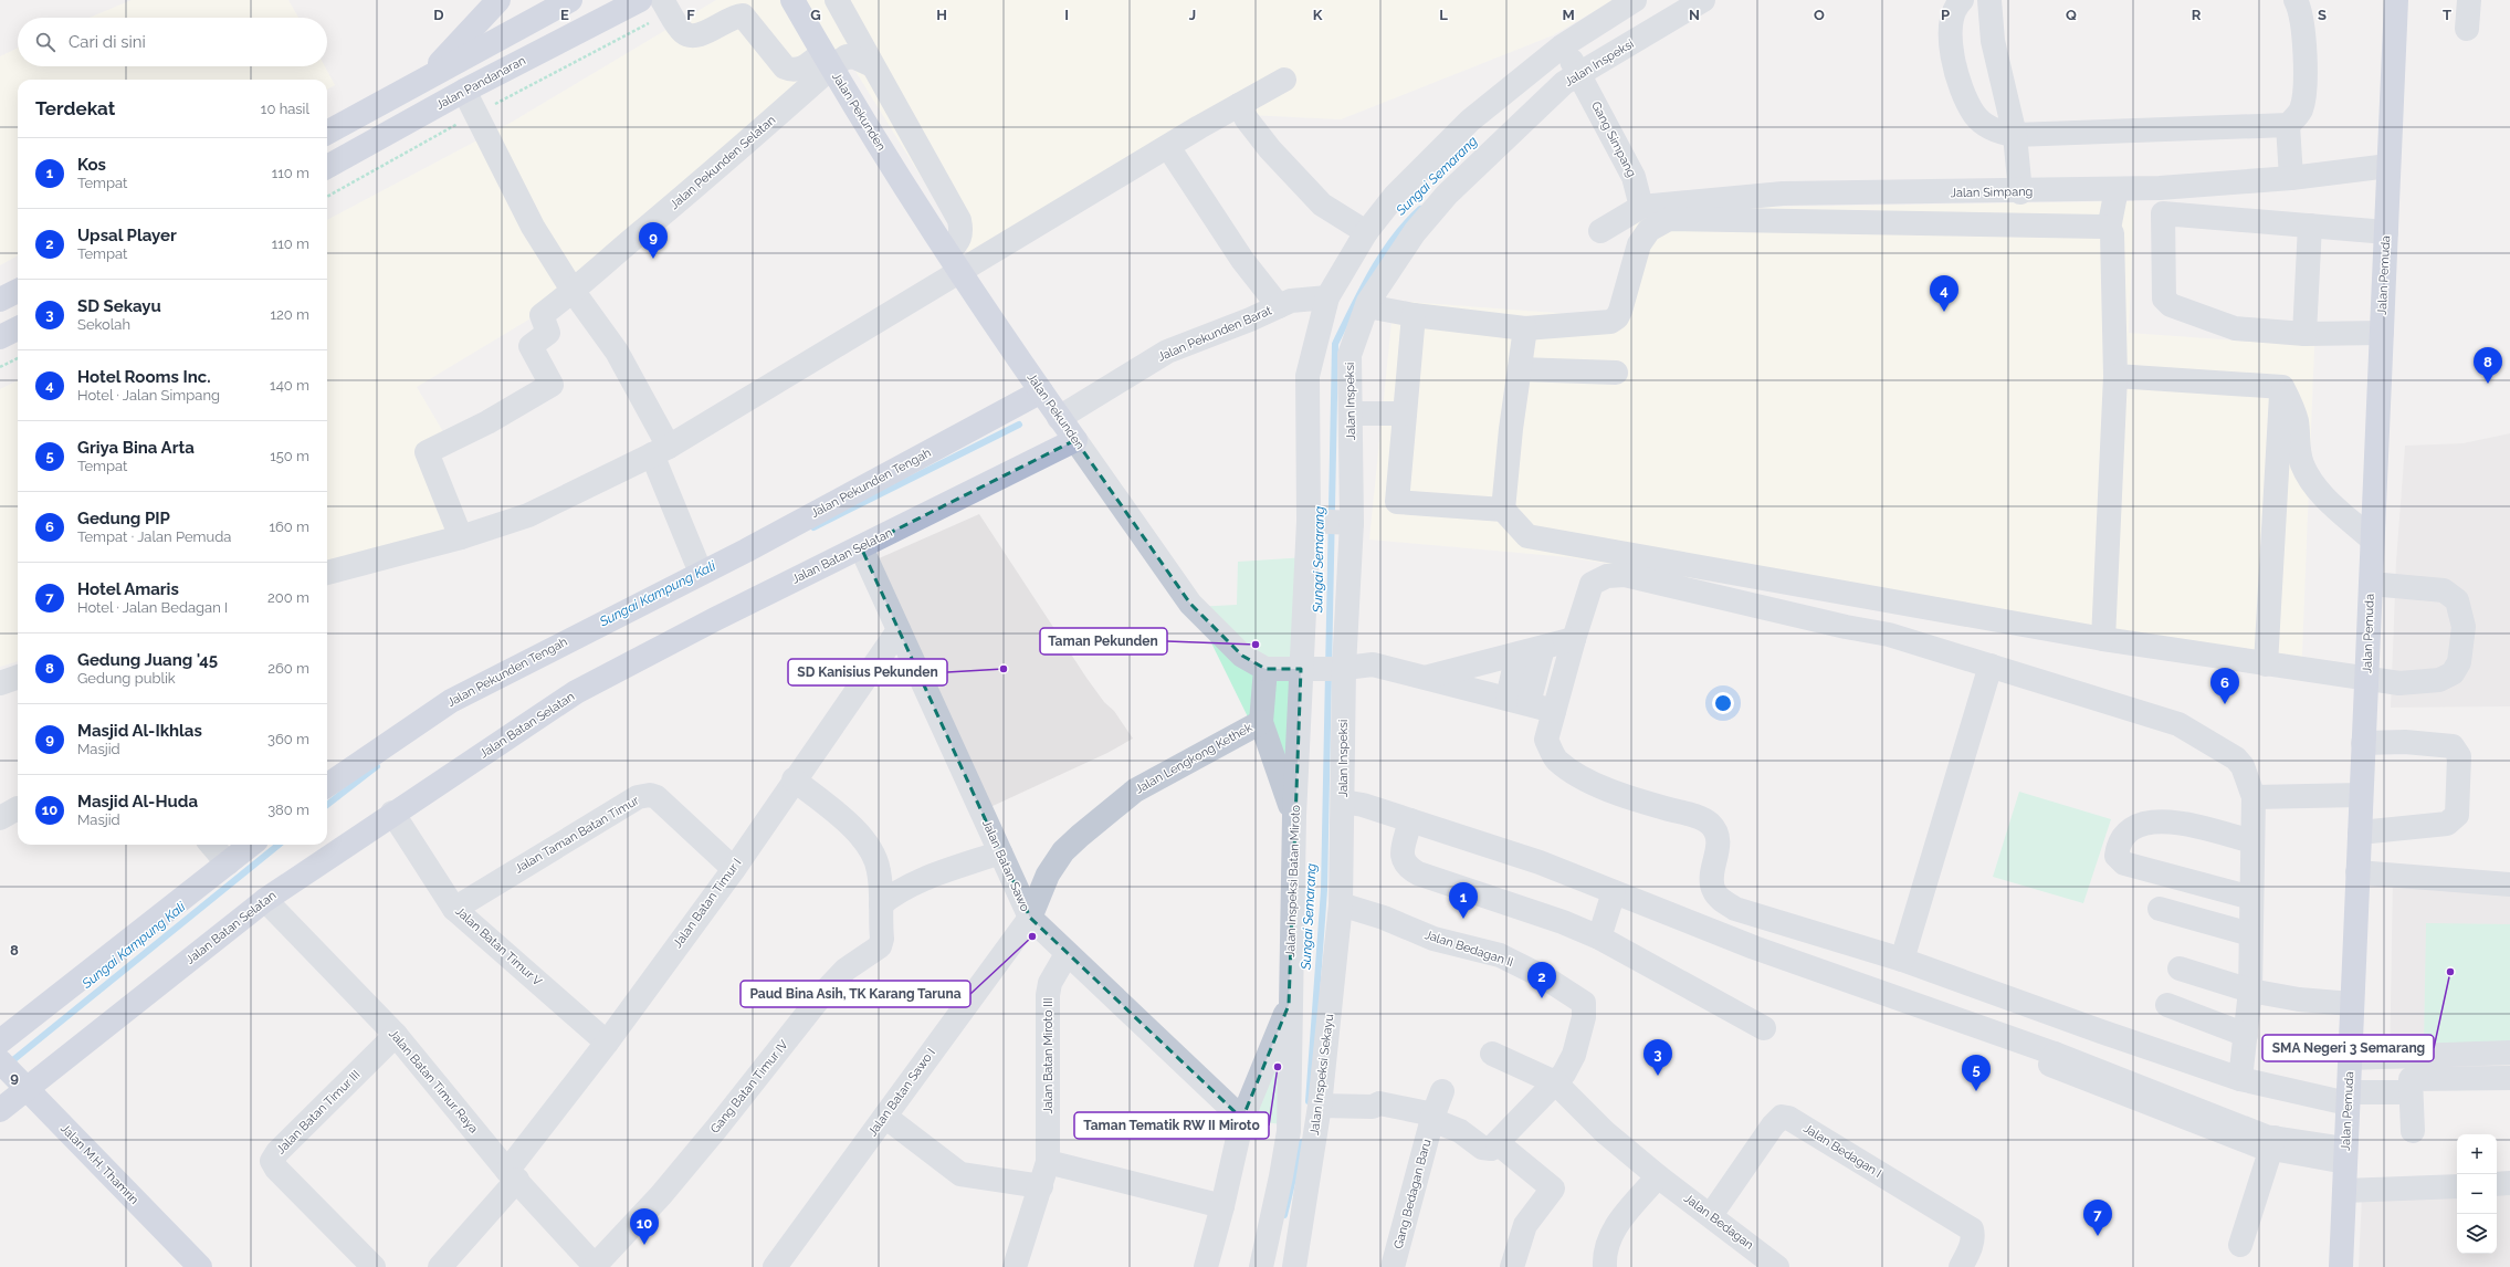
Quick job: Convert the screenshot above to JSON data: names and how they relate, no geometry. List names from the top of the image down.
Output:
{
  "streets": {
    "main road": [
      "Jalan Pandanaran",
      "Jalan Pekunden",
      "Jalan Pemuda",
      "Jalan Pekunden Tengah",
      "Jalan Batan Selatan",
      "Jalan M.H. Thamrin"
    ],
    "street": [
      "Jalan Inspeksi",
      "Gang Simpang",
      "Jalan Pekunden Selatan",
      "Jalan Simpang",
      "Jalan Pekunden Barat",
      "Jalan Lengkong Kethek",
      "Jalan Taman Batan Timur",
      "Jalan Batan Sawo",
      "Jalan Inspeksi Batan Miroto",
      "Jalan Batan Timur I",
      "Jalan Batan Timur V",
      "Jalan Bedagan II",
      "Jalan Batan Miroto III",
      "Jalan Inspeksi Sekayu",
      "Jalan Batan Timur Raya",
      "Gang Batan Timur IV",
      "Jalan Batan Sawo I",
      "Jalan Batan Timur III",
      "Jalan Bedagan I",
      "Gang Bedagan Baru",
      "Jalan Bedagan"
    ]
  },
  "crossings": [
    ["Jalan Inspeksi", "Gang Simpang"],
    ["Jalan Inspeksi", "Jalan Inspeksi Batan Miroto"],
    ["Jalan Inspeksi", "Jalan Inspeksi Sekayu"],
    ["Jalan Pekunden", "Jalan Pekunden Selatan"],
    ["Jalan Pekunden", "Jalan Pekunden Barat"],
    ["Jalan Pekunden", "Jalan Pekunden Tengah"],
    ["Jalan Pekunden", "Jalan Batan Selatan"],
    ["Gang Simpang", "Jalan Simpang"],
    ["Gang Simpang", "Jalan Inspeksi Batan Miroto"],
    ["Jalan Simpang", "Jalan Pemuda"],
    ["Jalan Pekunden Barat", "Jalan Inspeksi Batan Miroto"],
    ["Jalan Batan Selatan", "Jalan Batan Sawo"],
    ["Jalan Batan Selatan", "Jalan Batan Timur V"],
    ["Jalan Batan Selatan", "Jalan Batan Timur Raya"],
    ["Jalan Batan Selatan", "Jalan M.H. Thamrin"],
    ["Jalan Lengkong Kethek", "Jalan Batan Sawo"],
    ["Jalan Lengkong Kethek", "Jalan Batan Sawo I"],
    ["Jalan Taman Batan Timur", "Jalan Batan Timur I"],
    ["Jalan Taman Batan Timur", "Jalan Batan Timur V"],
    ["Jalan Batan Sawo", "Jalan Batan Timur I"],
    ["Jalan Batan Sawo", "Jalan Batan Miroto III"],
    ["Jalan Batan Sawo", "Jalan Batan Sawo I"],
    ["Jalan Batan Timur I", "Jalan Batan Timur V"],
    ["Jalan Batan Timur I", "Jalan Batan Timur Raya"],
    ["Jalan Batan Timur I", "Gang Batan Timur IV"],
    ["Jalan Bedagan II", "Jalan Inspeksi Sekayu"],
    ["Jalan Bedagan II", "Jalan Bedagan"],
    ["Jalan Batan Timur Raya", "Gang Batan Timur IV"],
    ["Jalan Batan Timur Raya", "Jalan Batan Timur III"],
    ["Jalan Bedagan I", "Jalan Bedagan"]
  ],
  "water": ["Sungai Semarang", "Sungai Kampung Kali"],
  "places": [
    "Taman Pekunden",
    "SD Kanisius Pekunden",
    "Paud Bina Asih, TK Karang Taruna",
    "SMA Negeri 3 Semarang",
    "Taman Tematik RW II Miroto"
  ],
  "page": {
    "search": "Cari di sini",
    "heading": ["Terdekat", "10 hasil"],
    "list": [
      {
        "mark": "1",
        "name": "Kos",
        "note": "Tempat",
        "value": "110 m"
      },
      {
        "mark": "2",
        "name": "Upsal Player",
        "note": "Tempat",
        "value": "110 m"
      },
      {
        "mark": "3",
        "name": "SD Sekayu",
        "note": "Sekolah",
        "value": "120 m"
      },
      {
        "mark": "4",
        "name": "Hotel Rooms Inc.",
        "note": "Hotel · Jalan Simpang",
        "value": "140 m"
      },
      {
        "mark": "5",
        "name": "Griya Bina Arta",
        "note": "Tempat",
        "value": "150 m"
      },
      {
        "mark": "6",
        "name": "Gedung PIP",
        "note": "Tempat · Jalan Pemuda",
        "value": "160 m"
      },
      {
        "mark": "7",
        "name": "Hotel Amaris",
        "note": "Hotel · Jalan Bedagan I",
        "value": "200 m"
      },
      {
        "mark": "8",
        "name": "Gedung Juang '45",
        "note": "Gedung publik",
        "value": "260 m"
      },
      {
        "mark": "9",
        "name": "Masjid Al-Ikhlas",
        "note": "Masjid",
        "value": "360 m"
      },
      {
        "mark": "10",
        "name": "Masjid Al-Huda",
        "note": "Masjid",
        "value": "380 m"
      }
    ],
    "pins": [
      "9",
      "4",
      "8",
      "6",
      "1",
      "2",
      "3",
      "5",
      "7",
      "10"
    ],
    "map_buttons": ["+", "−"]
  },
  "grid": {
    "columns": [
      "D",
      "E",
      "F",
      "G",
      "H",
      "I",
      "J",
      "K",
      "L",
      "M",
      "N",
      "O",
      "P",
      "Q",
      "R",
      "S",
      "T"
    ],
    "rows": ["8", "9"]
  }
}
